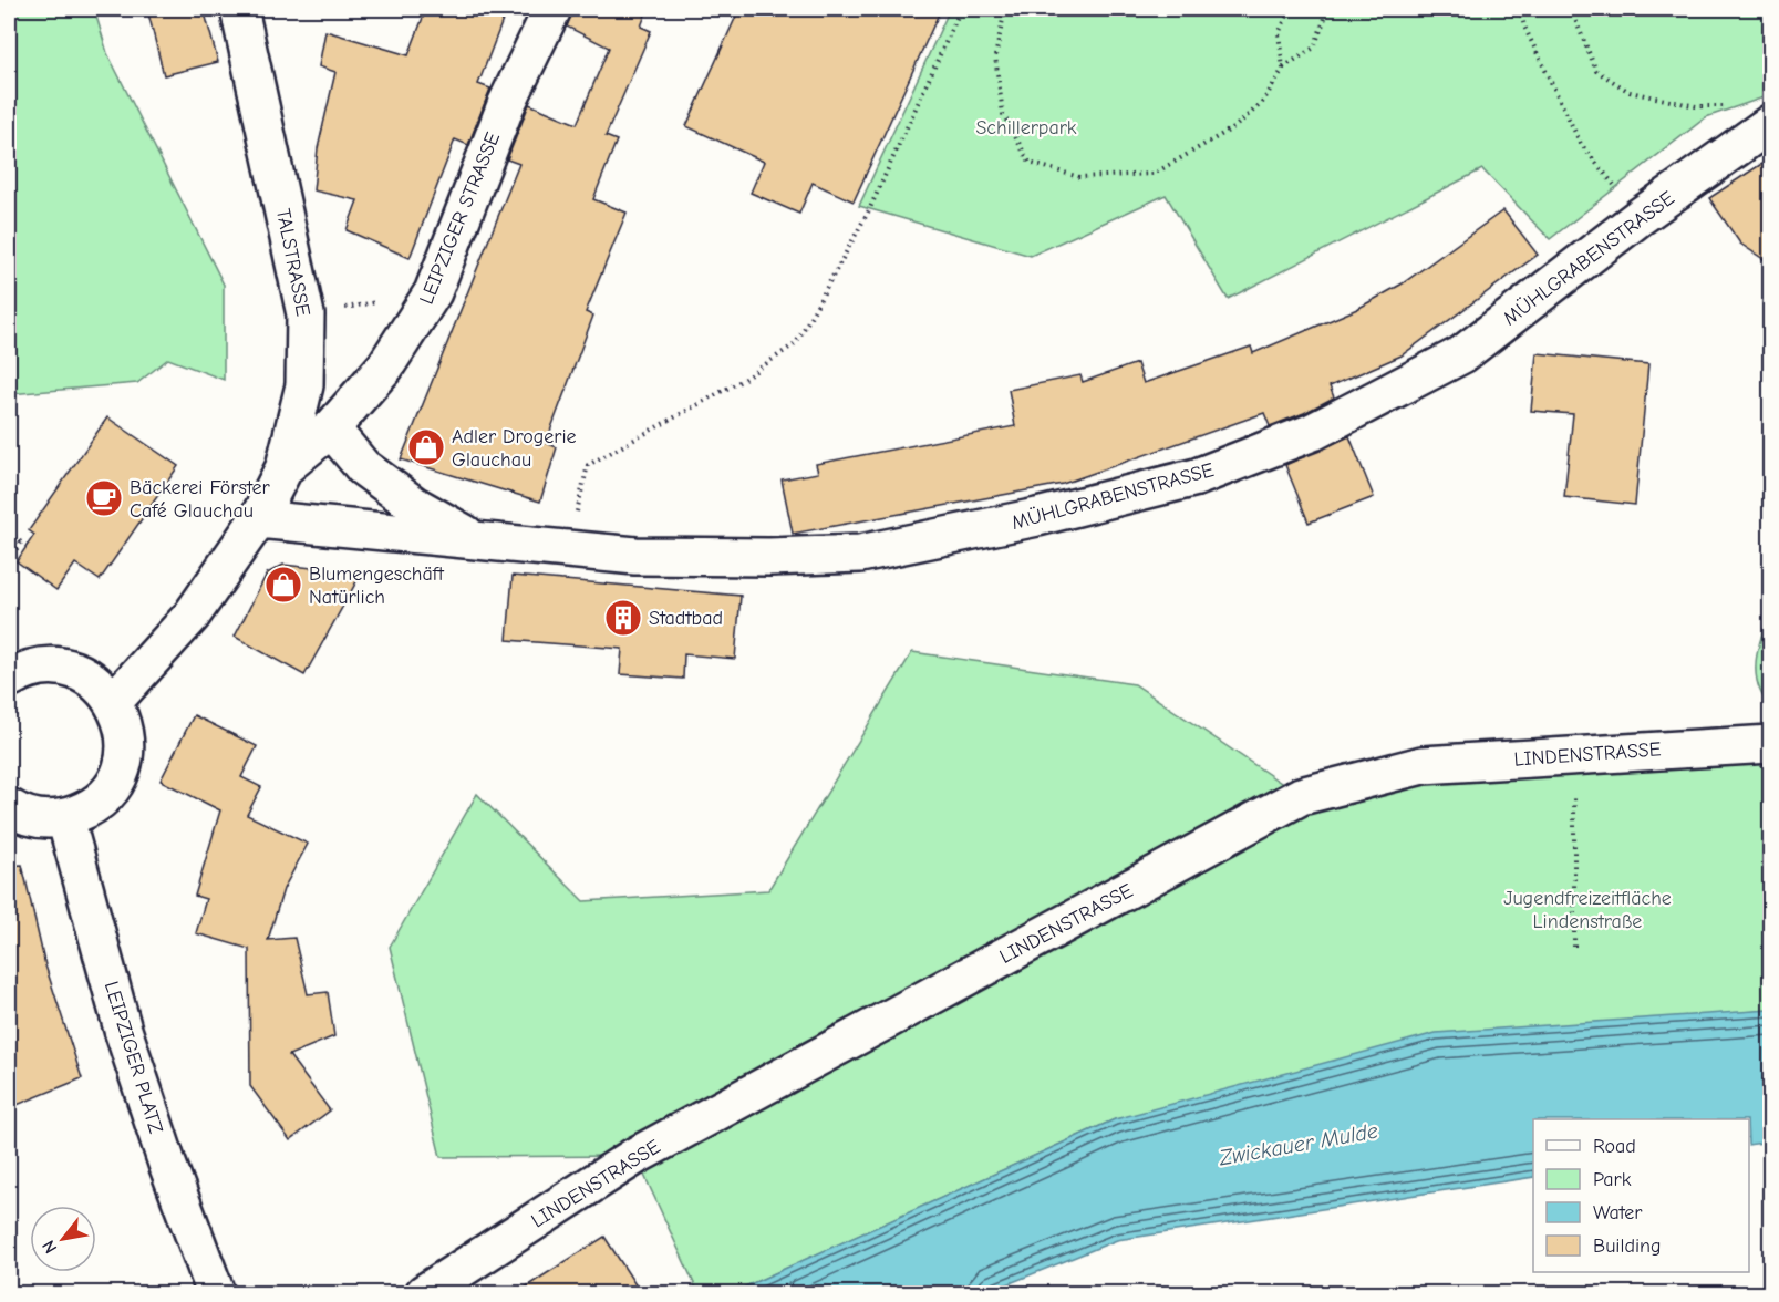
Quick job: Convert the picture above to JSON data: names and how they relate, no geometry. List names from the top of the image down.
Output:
{
  "streets": {
    "street": [
      "LEIPZIGER STRASSE",
      "MÜHLGRABENSTRASSE",
      "TALSTRASSE",
      "LINDENSTRASSE",
      "LEIPZIGER PLATZ"
    ]
  },
  "crossings": [
    ["LEIPZIGER STRASSE", "MÜHLGRABENSTRASSE"],
    ["LEIPZIGER STRASSE", "TALSTRASSE"],
    ["MÜHLGRABENSTRASSE", "TALSTRASSE"]
  ],
  "water": ["Zwickauer Mulde"],
  "parks": ["Schillerpark", "Jugendfreizeitfläche Lindenstraße"],
  "places": {
    "shop": ["Adler Drogerie Glauchau", "Blumengeschäft Natürlich"],
    "cafe": ["Bäckerei Förster Café Glauchau"],
    "building": ["Stadtbad"]
  },
  "legend": [
    "Road",
    "Park",
    "Water",
    "Building"
  ],
  "north": "bottom left"
}
